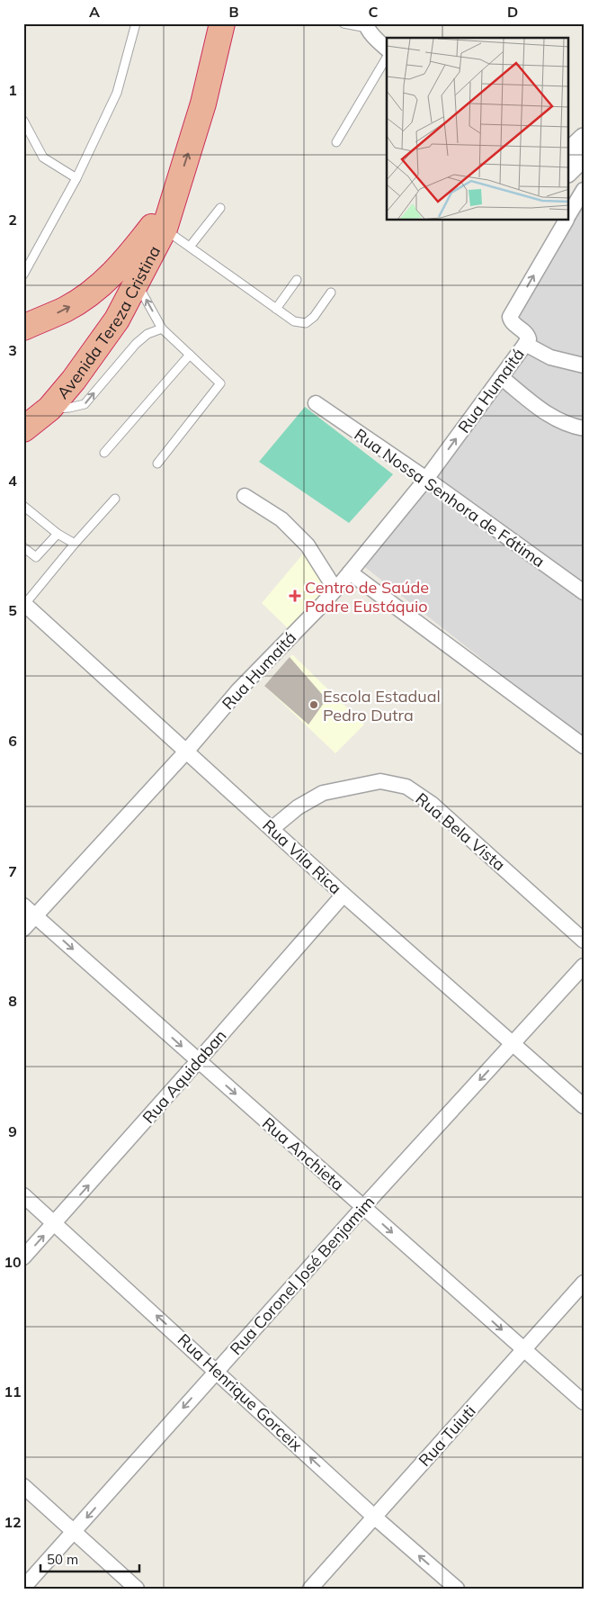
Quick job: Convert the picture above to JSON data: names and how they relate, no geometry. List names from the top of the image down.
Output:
{
  "streets": {
    "highway": ["Avenida Tereza Cristina"],
    "street": [
      "Rua Humaitá",
      "Rua Nossa Senhora de Fátima",
      "Rua Bela Vista",
      "Rua Vila Rica",
      "Rua Aquidaban",
      "Rua Anchieta",
      "Rua Coronel José Benjamim",
      "Rua Henrique Gorceix",
      "Rua Tuiuti"
    ]
  },
  "crossings": [
    ["Rua Humaitá", "Rua Nossa Senhora de Fátima"],
    ["Rua Humaitá", "Rua Vila Rica"],
    ["Rua Humaitá", "Rua Anchieta"],
    ["Rua Bela Vista", "Rua Vila Rica"],
    ["Rua Vila Rica", "Rua Aquidaban"],
    ["Rua Vila Rica", "Rua Coronel José Benjamim"],
    ["Rua Aquidaban", "Rua Anchieta"],
    ["Rua Aquidaban", "Rua Henrique Gorceix"],
    ["Rua Anchieta", "Rua Coronel José Benjamim"],
    ["Rua Anchieta", "Rua Tuiuti"],
    ["Rua Coronel José Benjamim", "Rua Henrique Gorceix"],
    ["Rua Henrique Gorceix", "Rua Tuiuti"]
  ],
  "one_way": [
    "Avenida Tereza Cristina",
    "Rua Aquidaban",
    "Rua Anchieta",
    "Rua Coronel José Benjamim",
    "Rua Henrique Gorceix"
  ],
  "places": {
    "health": ["Centro de Saúde Padre Eustáquio"],
    "other": ["Escola Estadual Pedro Dutra"]
  },
  "scale_bar": "50 m",
  "grid": {
    "columns": [
      "A",
      "B",
      "C",
      "D"
    ],
    "rows": [
      "1",
      "2",
      "3",
      "4",
      "5",
      "6",
      "7",
      "8",
      "9",
      "10",
      "11",
      "12"
    ]
  }
}
